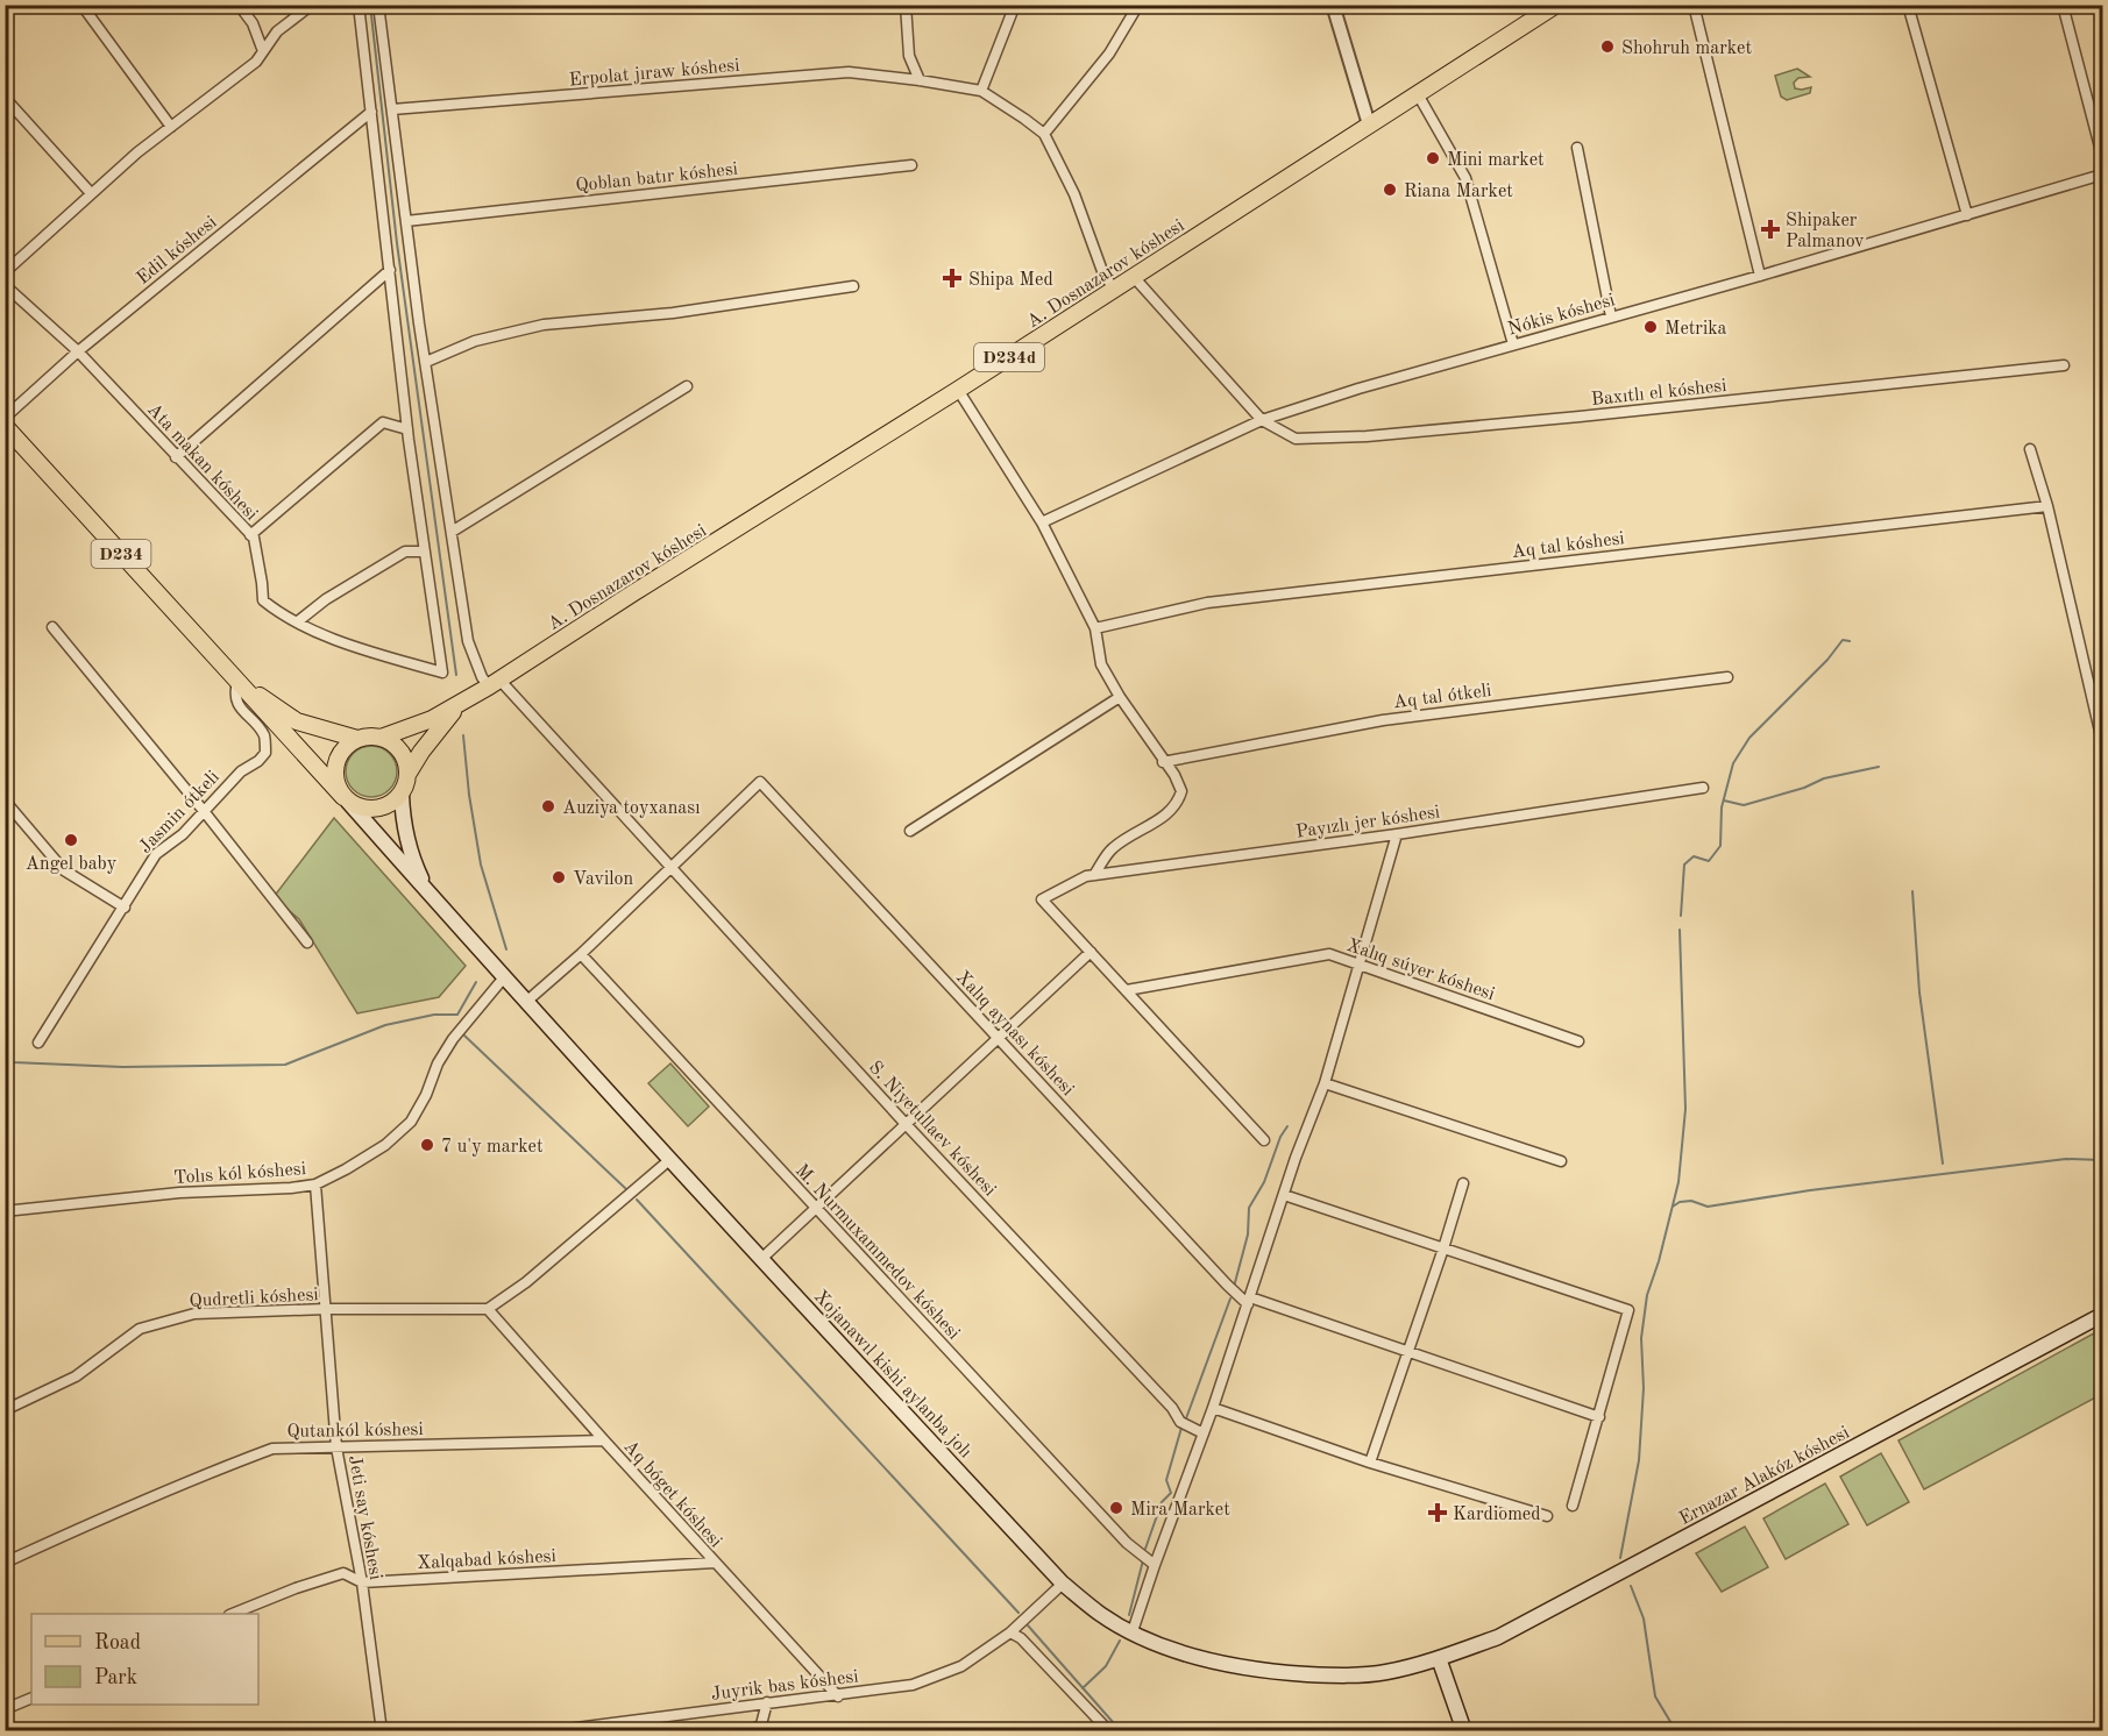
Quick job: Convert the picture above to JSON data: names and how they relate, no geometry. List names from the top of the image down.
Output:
{
  "streets": {
    "main road": [
      "A. Dosnazarov kóshesi",
      "D234d",
      "D234",
      "Xojanawıl kishi aylanba jolı",
      "Ernazar Alakóz kóshesi"
    ],
    "street": [
      "Erpolat jıraw kóshesi",
      "Qoblan batır kóshesi",
      "Edil kóshesi",
      "Nókis kóshesi",
      "Baxıtlı el kóshesi",
      "Ata makan kóshesi",
      "Aq tal kóshesi",
      "Aq tal ótkeli",
      "Jasmin ótkeli",
      "Payızlı jer kóshesi",
      "Xalıq súyer kóshesi",
      "Xalıq aynası kóshesi",
      "S. Niyetullaev kóshesi",
      "Tolıs kól kóshesi",
      "M. Nurmuxammedov kóshesi",
      "Qudretli kóshesi",
      "Qutankól kóshesi",
      "Aq bóget kóshesi",
      "Jeti say kóshesi",
      "Xalqabad kóshesi",
      "Juyrik bas kóshesi"
    ]
  },
  "crossings": [
    ["Erpolat jıraw kóshesi", "S. Niyetullaev kóshesi"],
    ["Qoblan batır kóshesi", "S. Niyetullaev kóshesi"],
    ["Edil kóshesi", "Ata makan kóshesi"],
    ["A. Dosnazarov kóshesi", "D234d"],
    ["A. Dosnazarov kóshesi", "Baxıtlı el kóshesi"],
    ["A. Dosnazarov kóshesi", "S. Niyetullaev kóshesi"],
    ["Nókis kóshesi", "Baxıtlı el kóshesi"],
    ["D234d", "D234"],
    ["D234d", "Xojanawıl kishi aylanba jolı"],
    ["D234", "Xojanawıl kishi aylanba jolı"],
    ["Jasmin ótkeli", "Xojanawıl kishi aylanba jolı"],
    ["Xalıq aynası kóshesi", "S. Niyetullaev kóshesi"],
    ["Tolıs kól kóshesi", "Xojanawıl kishi aylanba jolı"],
    ["Tolıs kól kóshesi", "Jeti say kóshesi"],
    ["Qudretli kóshesi", "Aq bóget kóshesi"],
    ["Qudretli kóshesi", "Jeti say kóshesi"],
    ["Xojanawıl kishi aylanba jolı", "Ernazar Alakóz kóshesi"],
    ["Xojanawıl kishi aylanba jolı", "Juyrik bas kóshesi"],
    ["Qutankól kóshesi", "Aq bóget kóshesi"],
    ["Qutankól kóshesi", "Jeti say kóshesi"],
    ["Aq bóget kóshesi", "Xalqabad kóshesi"],
    ["Aq bóget kóshesi", "Juyrik bas kóshesi"],
    ["Jeti say kóshesi", "Xalqabad kóshesi"]
  ],
  "places": {
    "other": [
      "Shohruh market",
      "Mini market",
      "Riana Market",
      "Metrika",
      "Auziya toyxanası",
      "Angel baby",
      "Vavilon",
      "7 u'y market",
      "Mira Market"
    ],
    "health": ["Shipaker Palmanov", "Shipa Med", "Kardiomed"]
  },
  "legend": ["Road", "Park"]
}
